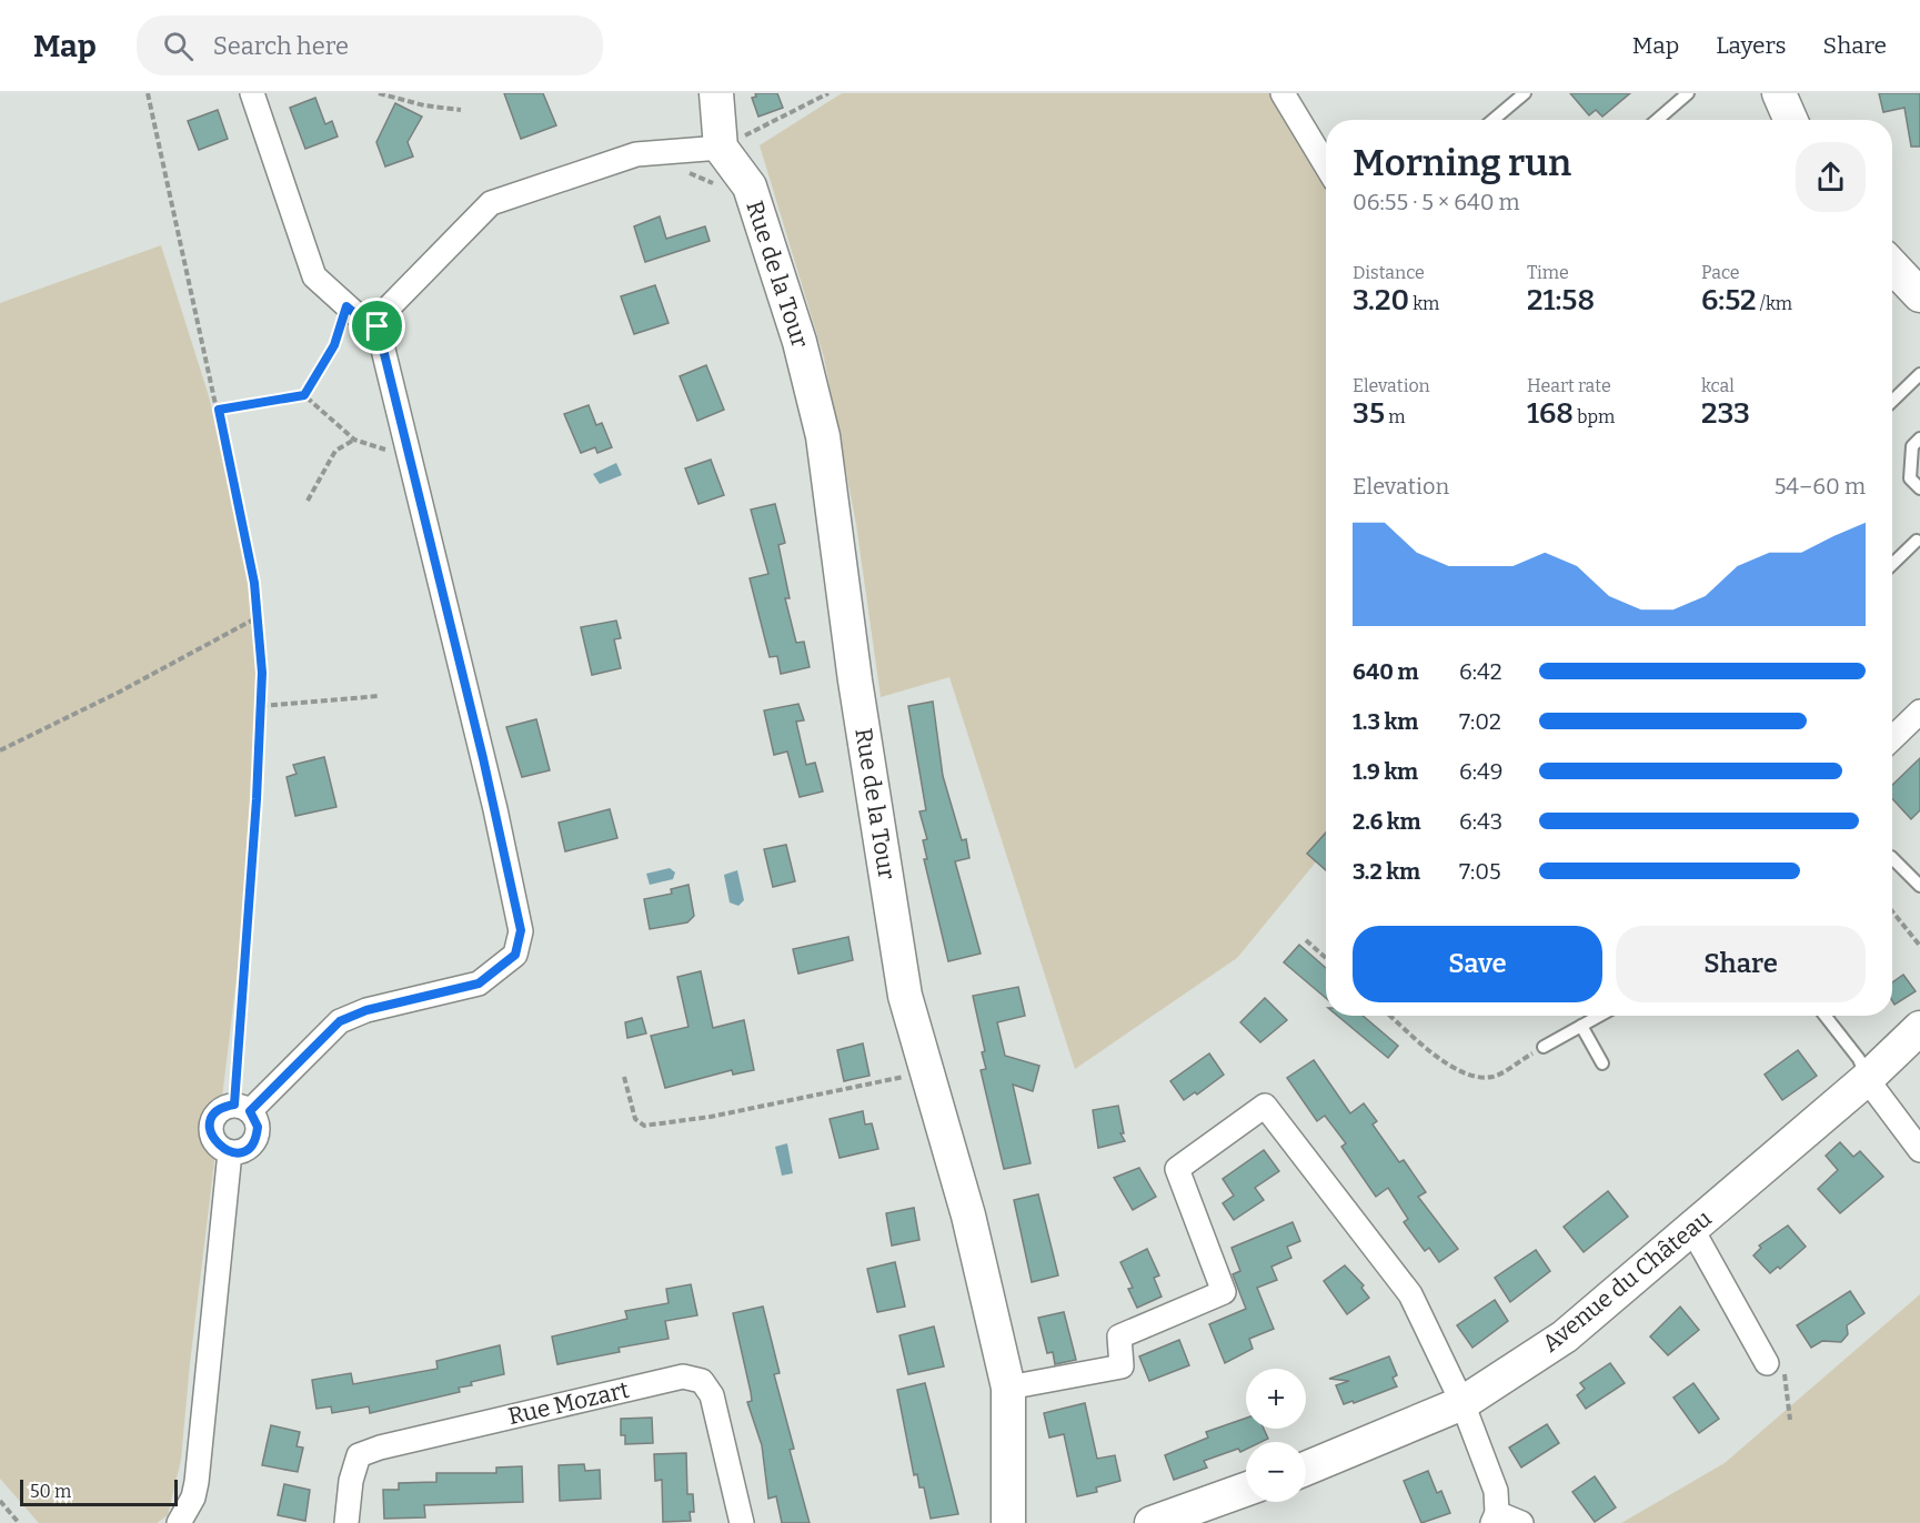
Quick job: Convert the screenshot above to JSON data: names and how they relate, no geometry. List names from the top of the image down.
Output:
{
  "streets": {
    "street": ["Rue de la Tour", "Avenue du Château", "Rue Mozart"]
  },
  "scale_bar": "50 m",
  "page": {
    "header": "Map",
    "search": "Search here",
    "nav": ["Map", "Layers", "Share"],
    "heading": ["Morning run", "06:55 · 5 × 640 m"],
    "stats": [
      ["Distance", "3.20 km"],
      ["Time", "21:58"],
      ["Pace", "6:52 /km"],
      ["Elevation", "35 m"],
      ["Heart rate", "168 bpm"],
      ["kcal", "233"]
    ],
    "chart": ["Elevation", "54–60 m"],
    "list": [
      {
        "name": "640 m",
        "note": "6:42"
      },
      {
        "name": "1.3 km",
        "note": "7:02"
      },
      {
        "name": "1.9 km",
        "note": "6:49"
      },
      {
        "name": "2.6 km",
        "note": "6:43"
      },
      {
        "name": "3.2 km",
        "note": "7:05"
      }
    ],
    "buttons": ["Save", "Share"],
    "map_buttons": ["+", "−"],
    "scale": "50 m"
  }
}
